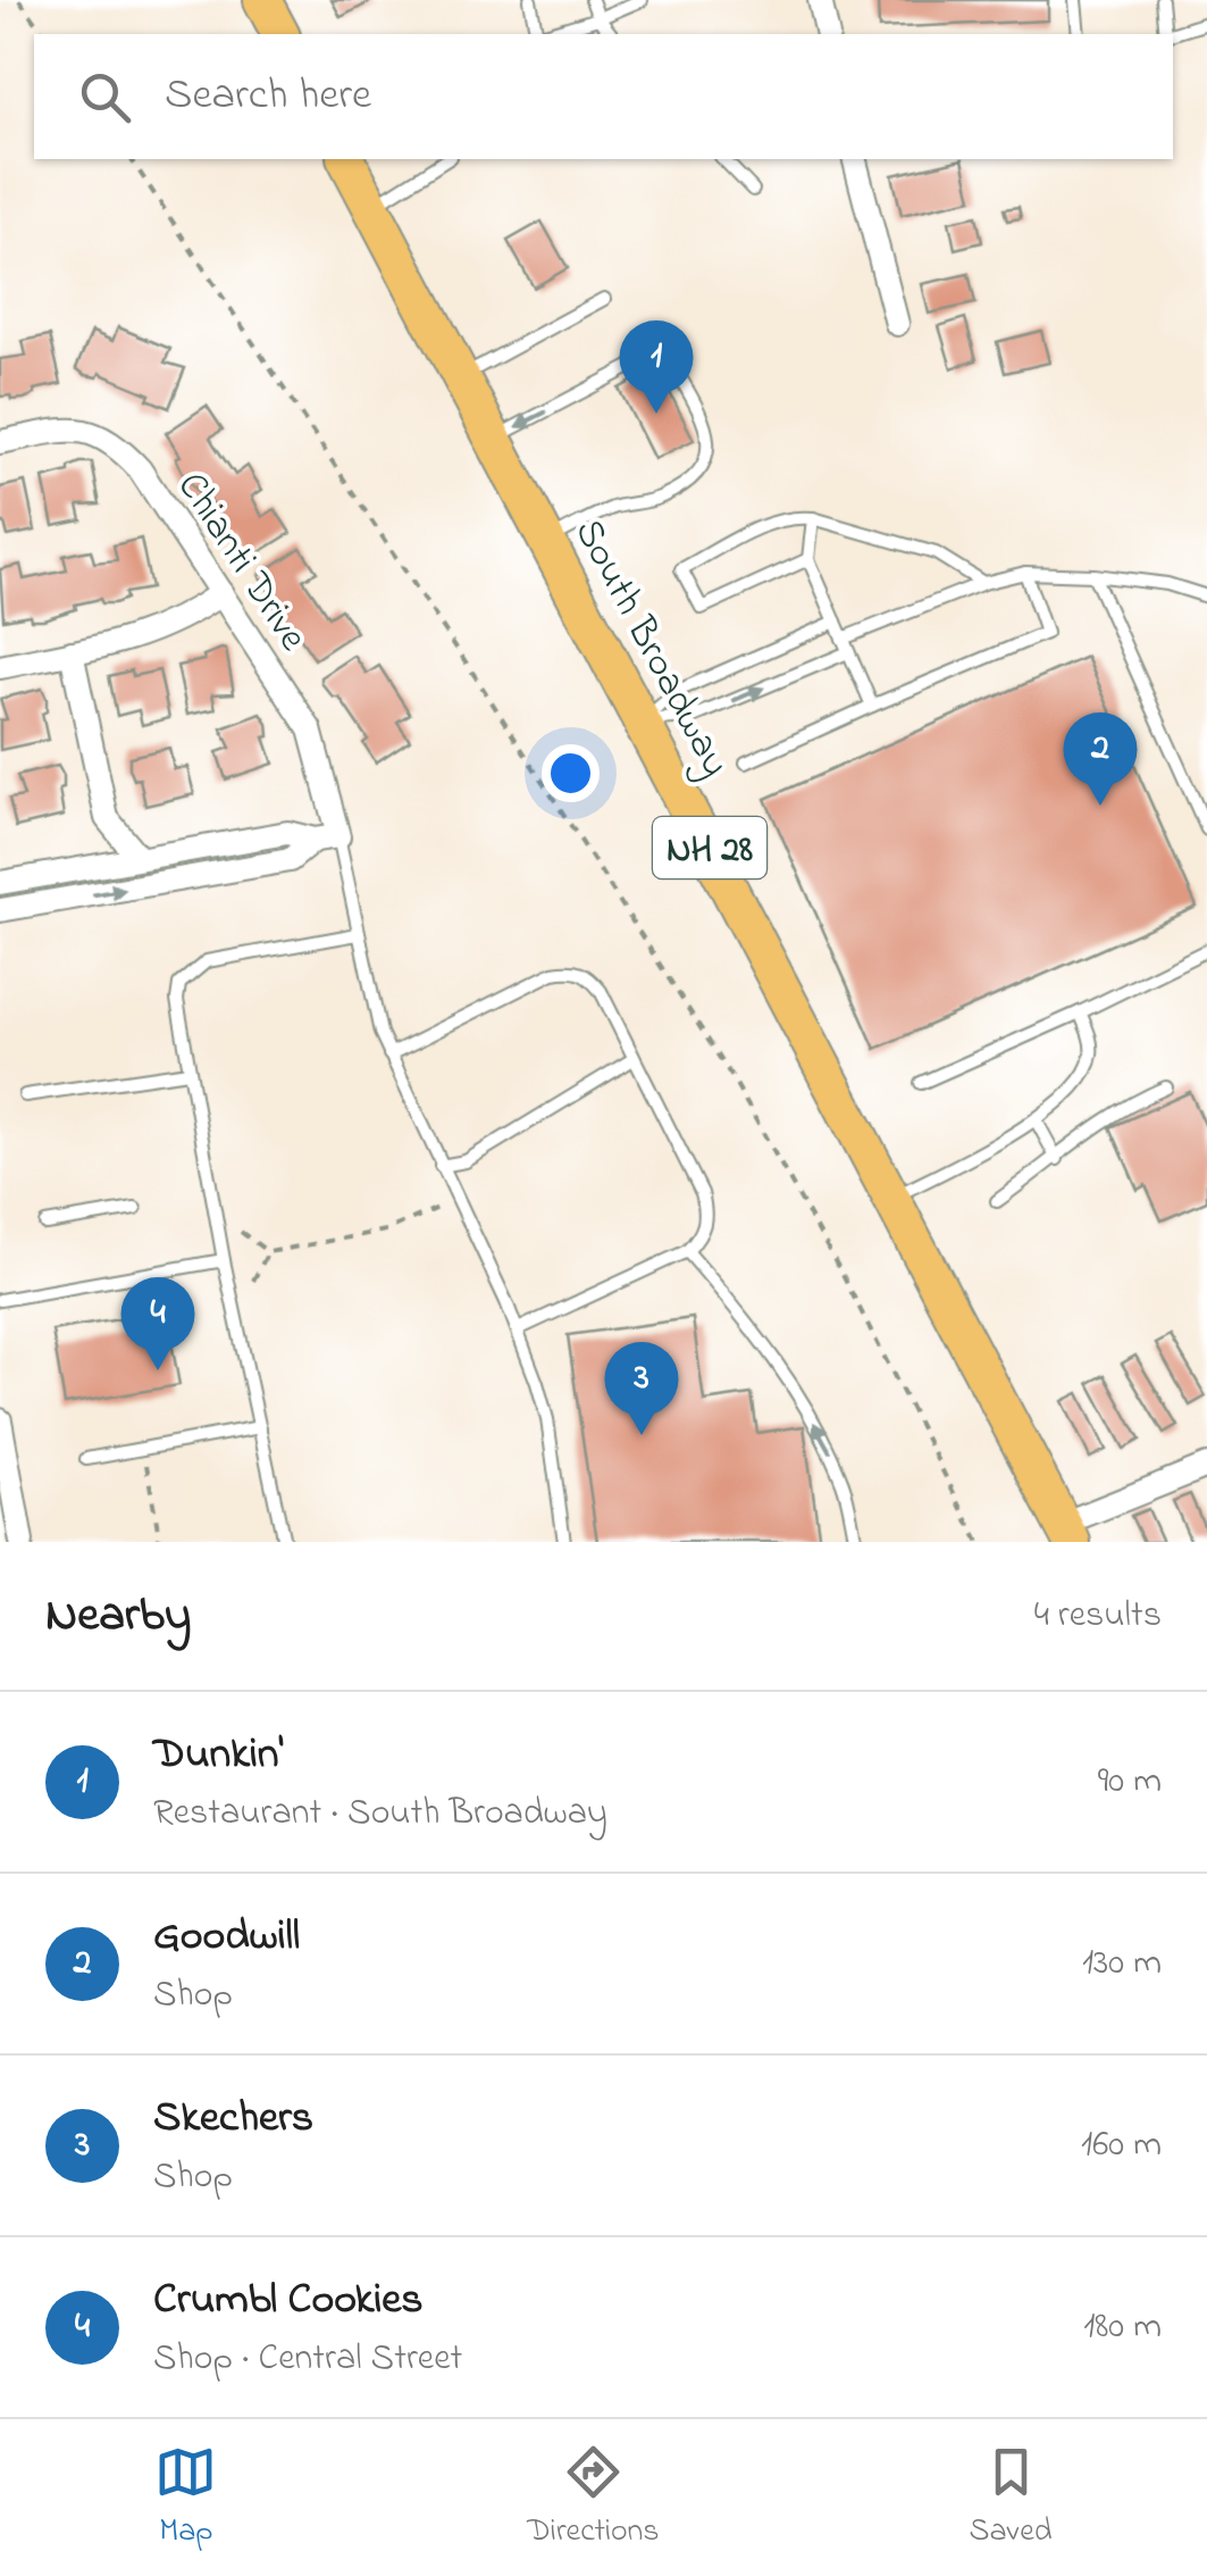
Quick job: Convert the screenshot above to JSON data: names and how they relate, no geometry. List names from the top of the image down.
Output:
{
  "streets": {
    "main road": ["South Broadway", "NH 28"],
    "street": ["Chianti Drive"]
  },
  "page": {
    "search": "Search here",
    "pins": [
      "1",
      "2",
      "4",
      "3"
    ],
    "heading": ["Nearby", "4 results"],
    "list": [
      {
        "mark": "1",
        "name": "Dunkin'",
        "note": "Restaurant · South Broadway",
        "value": "90 m"
      },
      {
        "mark": "2",
        "name": "Goodwill",
        "note": "Shop",
        "value": "130 m"
      },
      {
        "mark": "3",
        "name": "Skechers",
        "note": "Shop",
        "value": "160 m"
      },
      {
        "mark": "4",
        "name": "Crumbl Cookies",
        "note": "Shop · Central Street",
        "value": "180 m"
      }
    ],
    "nav": ["Map", "Directions", "Saved"]
  }
}
